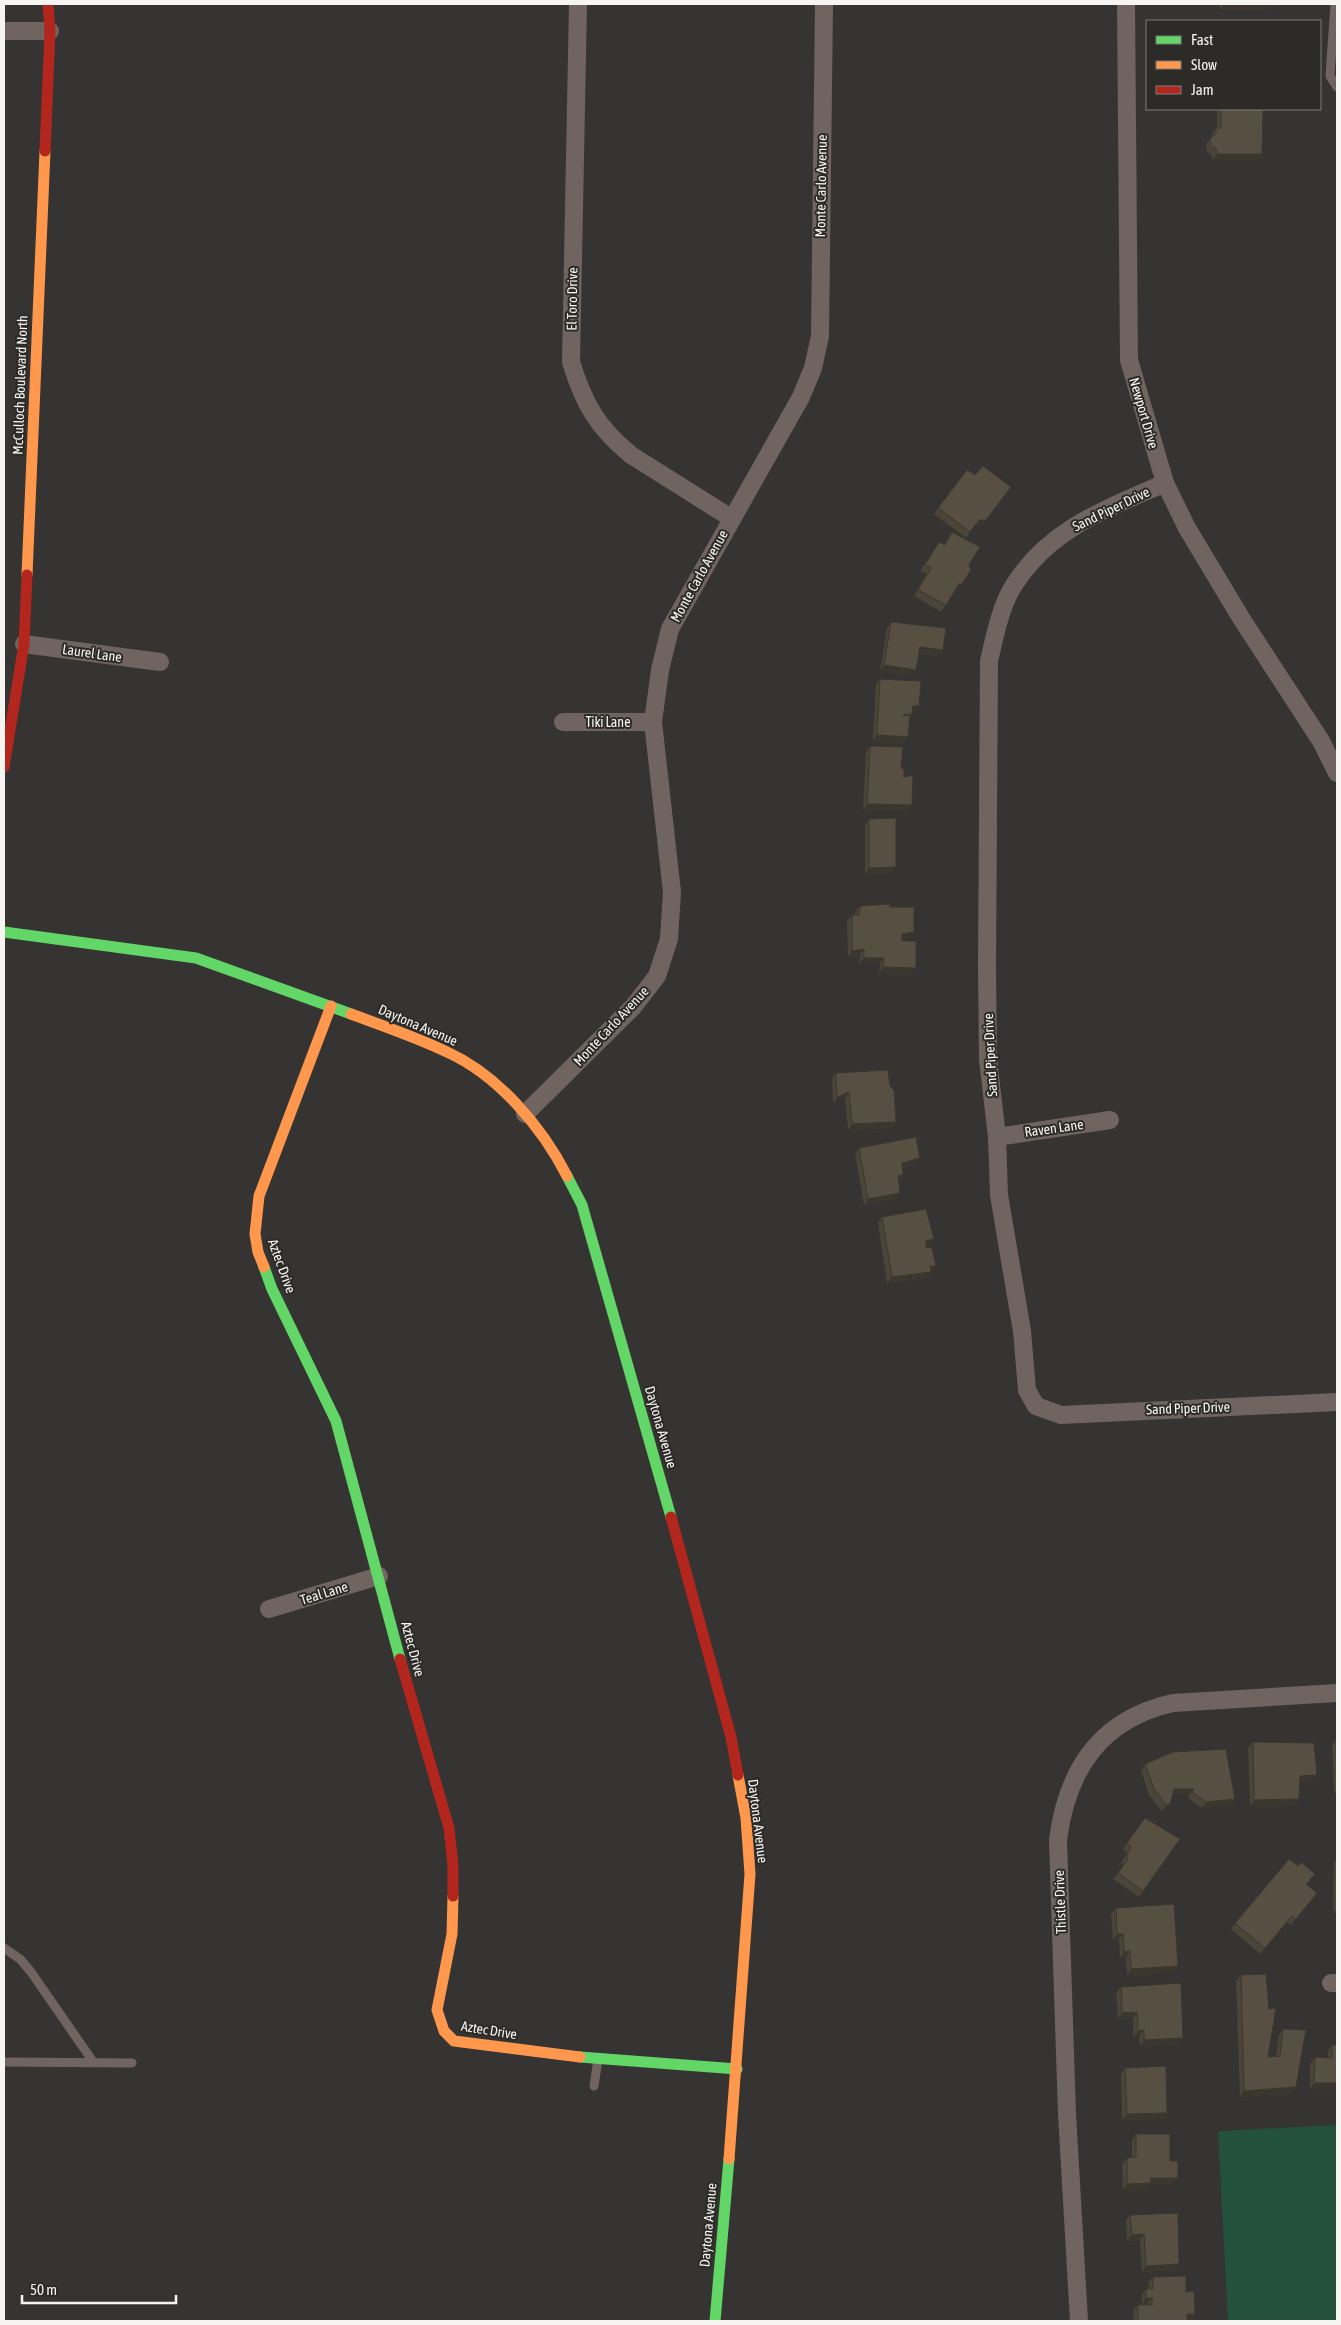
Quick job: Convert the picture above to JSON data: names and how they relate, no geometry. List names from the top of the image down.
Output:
{
  "streets": {
    "street": [
      "Monte Carlo Avenue",
      "El Toro Drive",
      "McCulloch Boulevard North",
      "Newport Drive",
      "Sand Piper Drive",
      "Laurel Lane",
      "Tiki Lane",
      "Daytona Avenue",
      "Raven Lane",
      "Aztec Drive",
      "Teal Lane",
      "Thistle Drive"
    ]
  },
  "crossings": [
    ["Monte Carlo Avenue", "El Toro Drive"],
    ["Monte Carlo Avenue", "Tiki Lane"],
    ["Monte Carlo Avenue", "Daytona Avenue"],
    ["McCulloch Boulevard North", "Laurel Lane"],
    ["Newport Drive", "Sand Piper Drive"],
    ["Sand Piper Drive", "Raven Lane"],
    ["Daytona Avenue", "Aztec Drive"],
    ["Aztec Drive", "Teal Lane"]
  ],
  "legend": ["Fast", "Slow", "Jam"],
  "scale_bar": "50 m"
}
